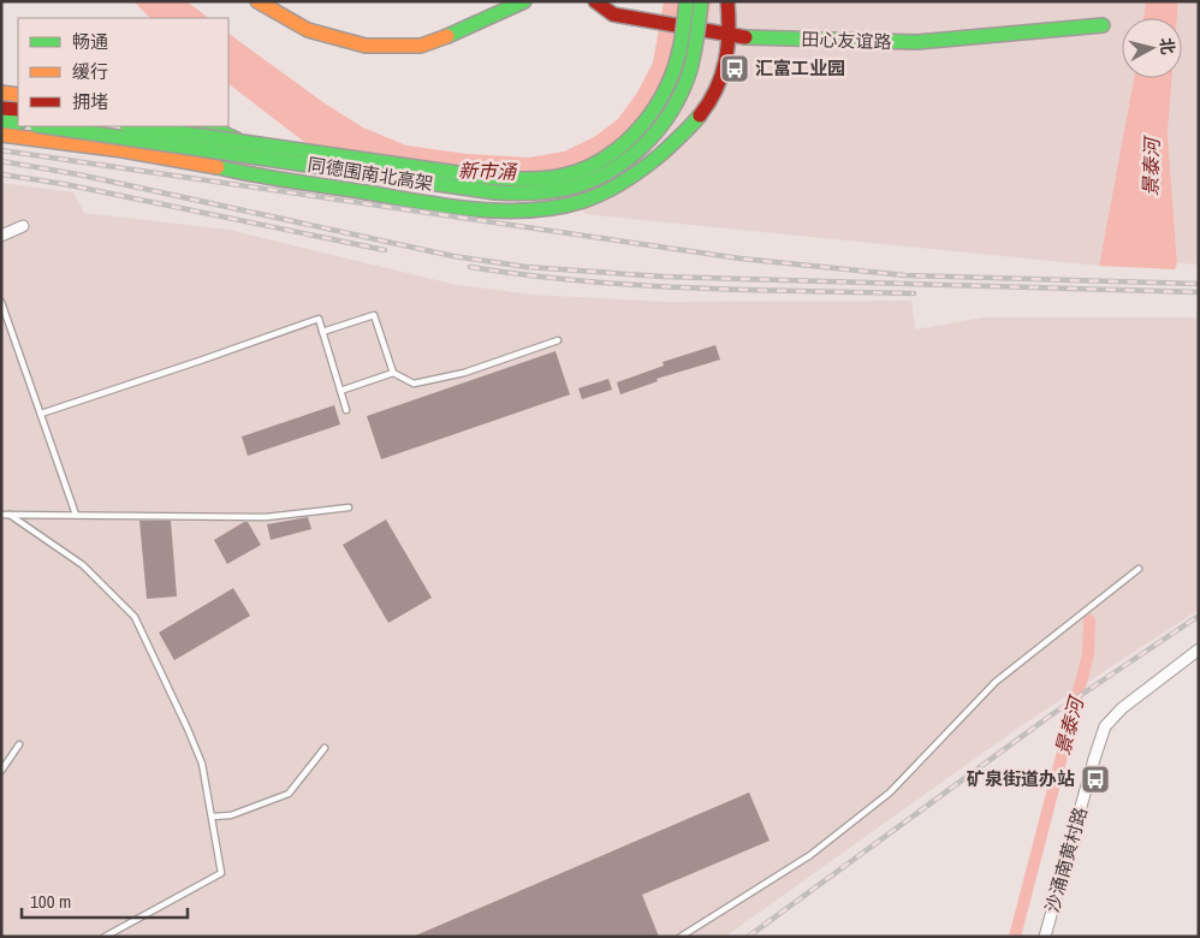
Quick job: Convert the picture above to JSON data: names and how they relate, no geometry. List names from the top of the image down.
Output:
{
  "streets": {
    "street": ["田心友谊路", "同德围南北高架", "沙涌南黄村路"]
  },
  "water": ["景泰河", "新市涌"],
  "places": {
    "bus stop": ["汇富工业园", "矿泉街道办站"]
  },
  "legend": ["畅通", "缓行", "拥堵"],
  "scale_bar": "100 m",
  "north": "right"
}
